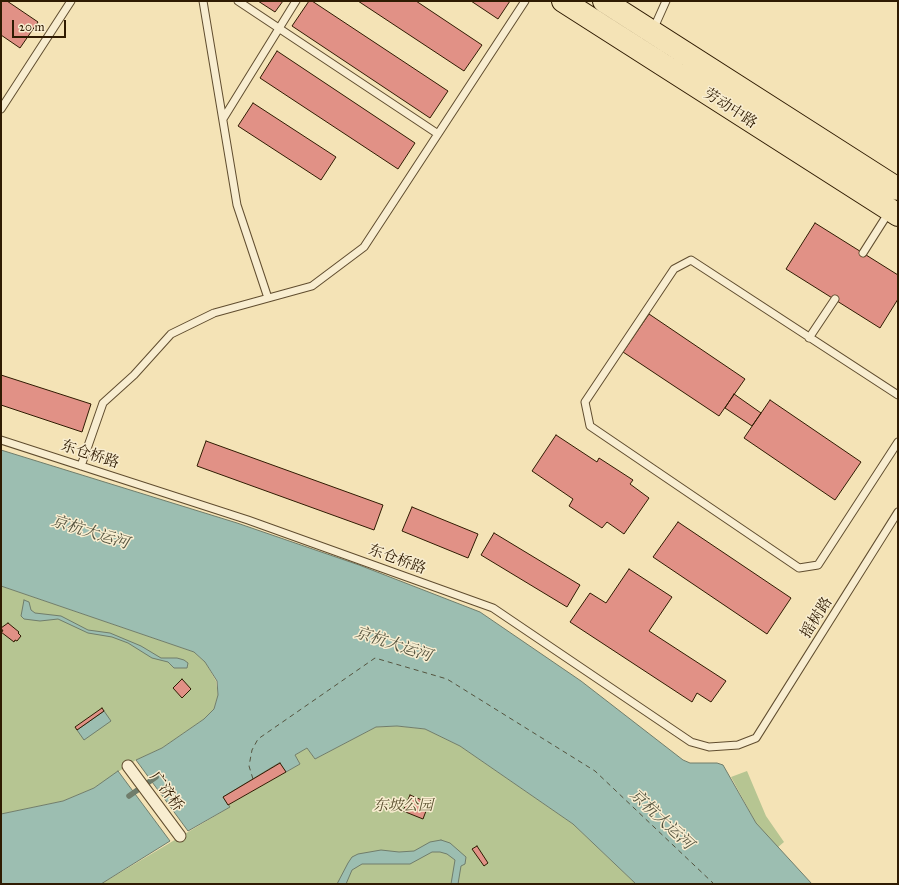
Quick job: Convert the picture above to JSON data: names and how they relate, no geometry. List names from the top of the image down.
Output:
{
  "streets": {
    "main road": ["劳动中路"],
    "street": ["广济桥"],
    "lane": ["东仓桥路", "摇树路"]
  },
  "crossings": [
    ["东仓桥路", "摇树路"]
  ],
  "water": ["京杭大运河"],
  "parks": ["东坡公园"],
  "scale_bar": "20 m"
}
